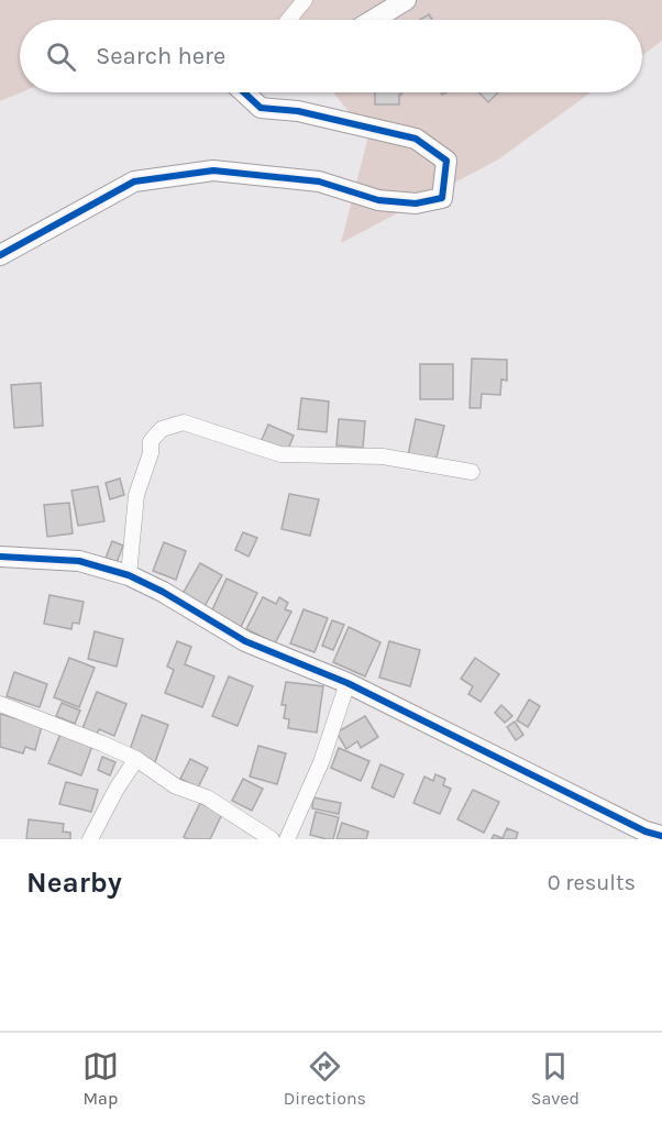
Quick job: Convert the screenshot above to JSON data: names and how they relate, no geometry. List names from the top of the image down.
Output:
{
  "page": {
    "search": "Search here",
    "heading": ["Nearby", "0 results"],
    "nav": ["Map", "Directions", "Saved"]
  }
}
